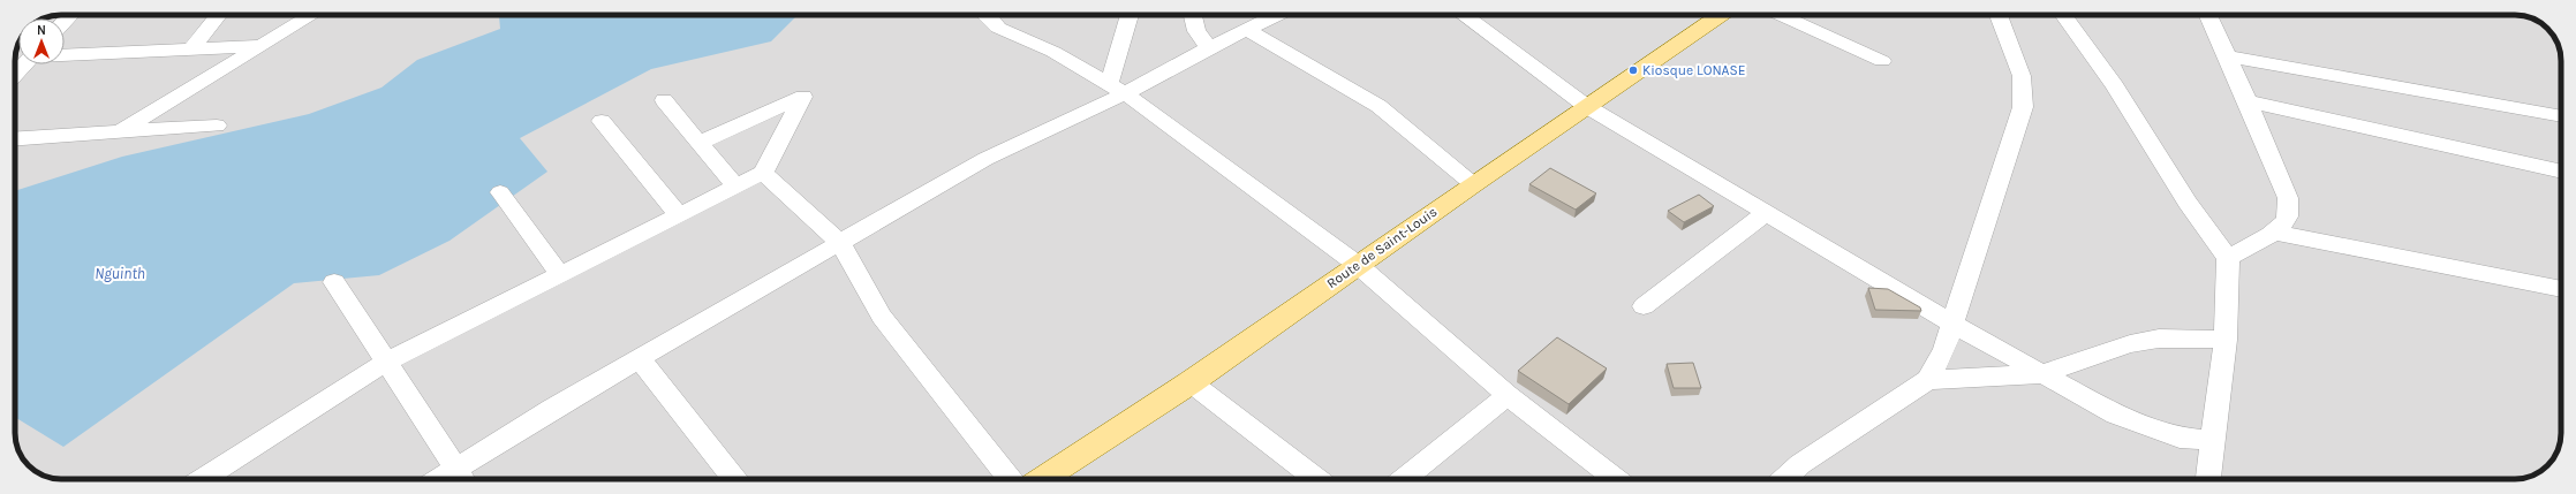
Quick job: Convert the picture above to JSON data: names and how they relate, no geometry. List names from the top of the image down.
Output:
{
  "streets": {
    "main road": ["Route de Saint-Louis"]
  },
  "water": ["Nguinth"],
  "places": ["Kiosque LONASE"],
  "north": "top"
}
